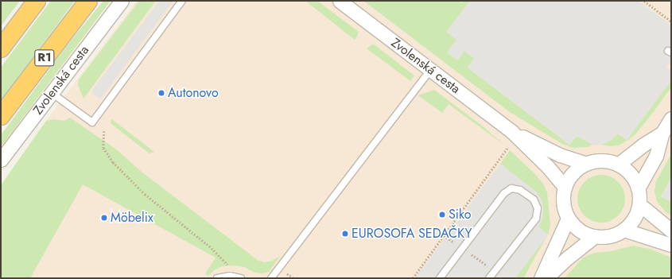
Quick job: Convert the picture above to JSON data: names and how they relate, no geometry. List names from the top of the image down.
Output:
{
  "streets": {
    "highway": ["R1"],
    "street": ["Zvolenská cesta"]
  },
  "places": [
    "Autonovo",
    "Siko",
    "Möbelix",
    "EUROSOFA SEDAČKY"
  ]
}
